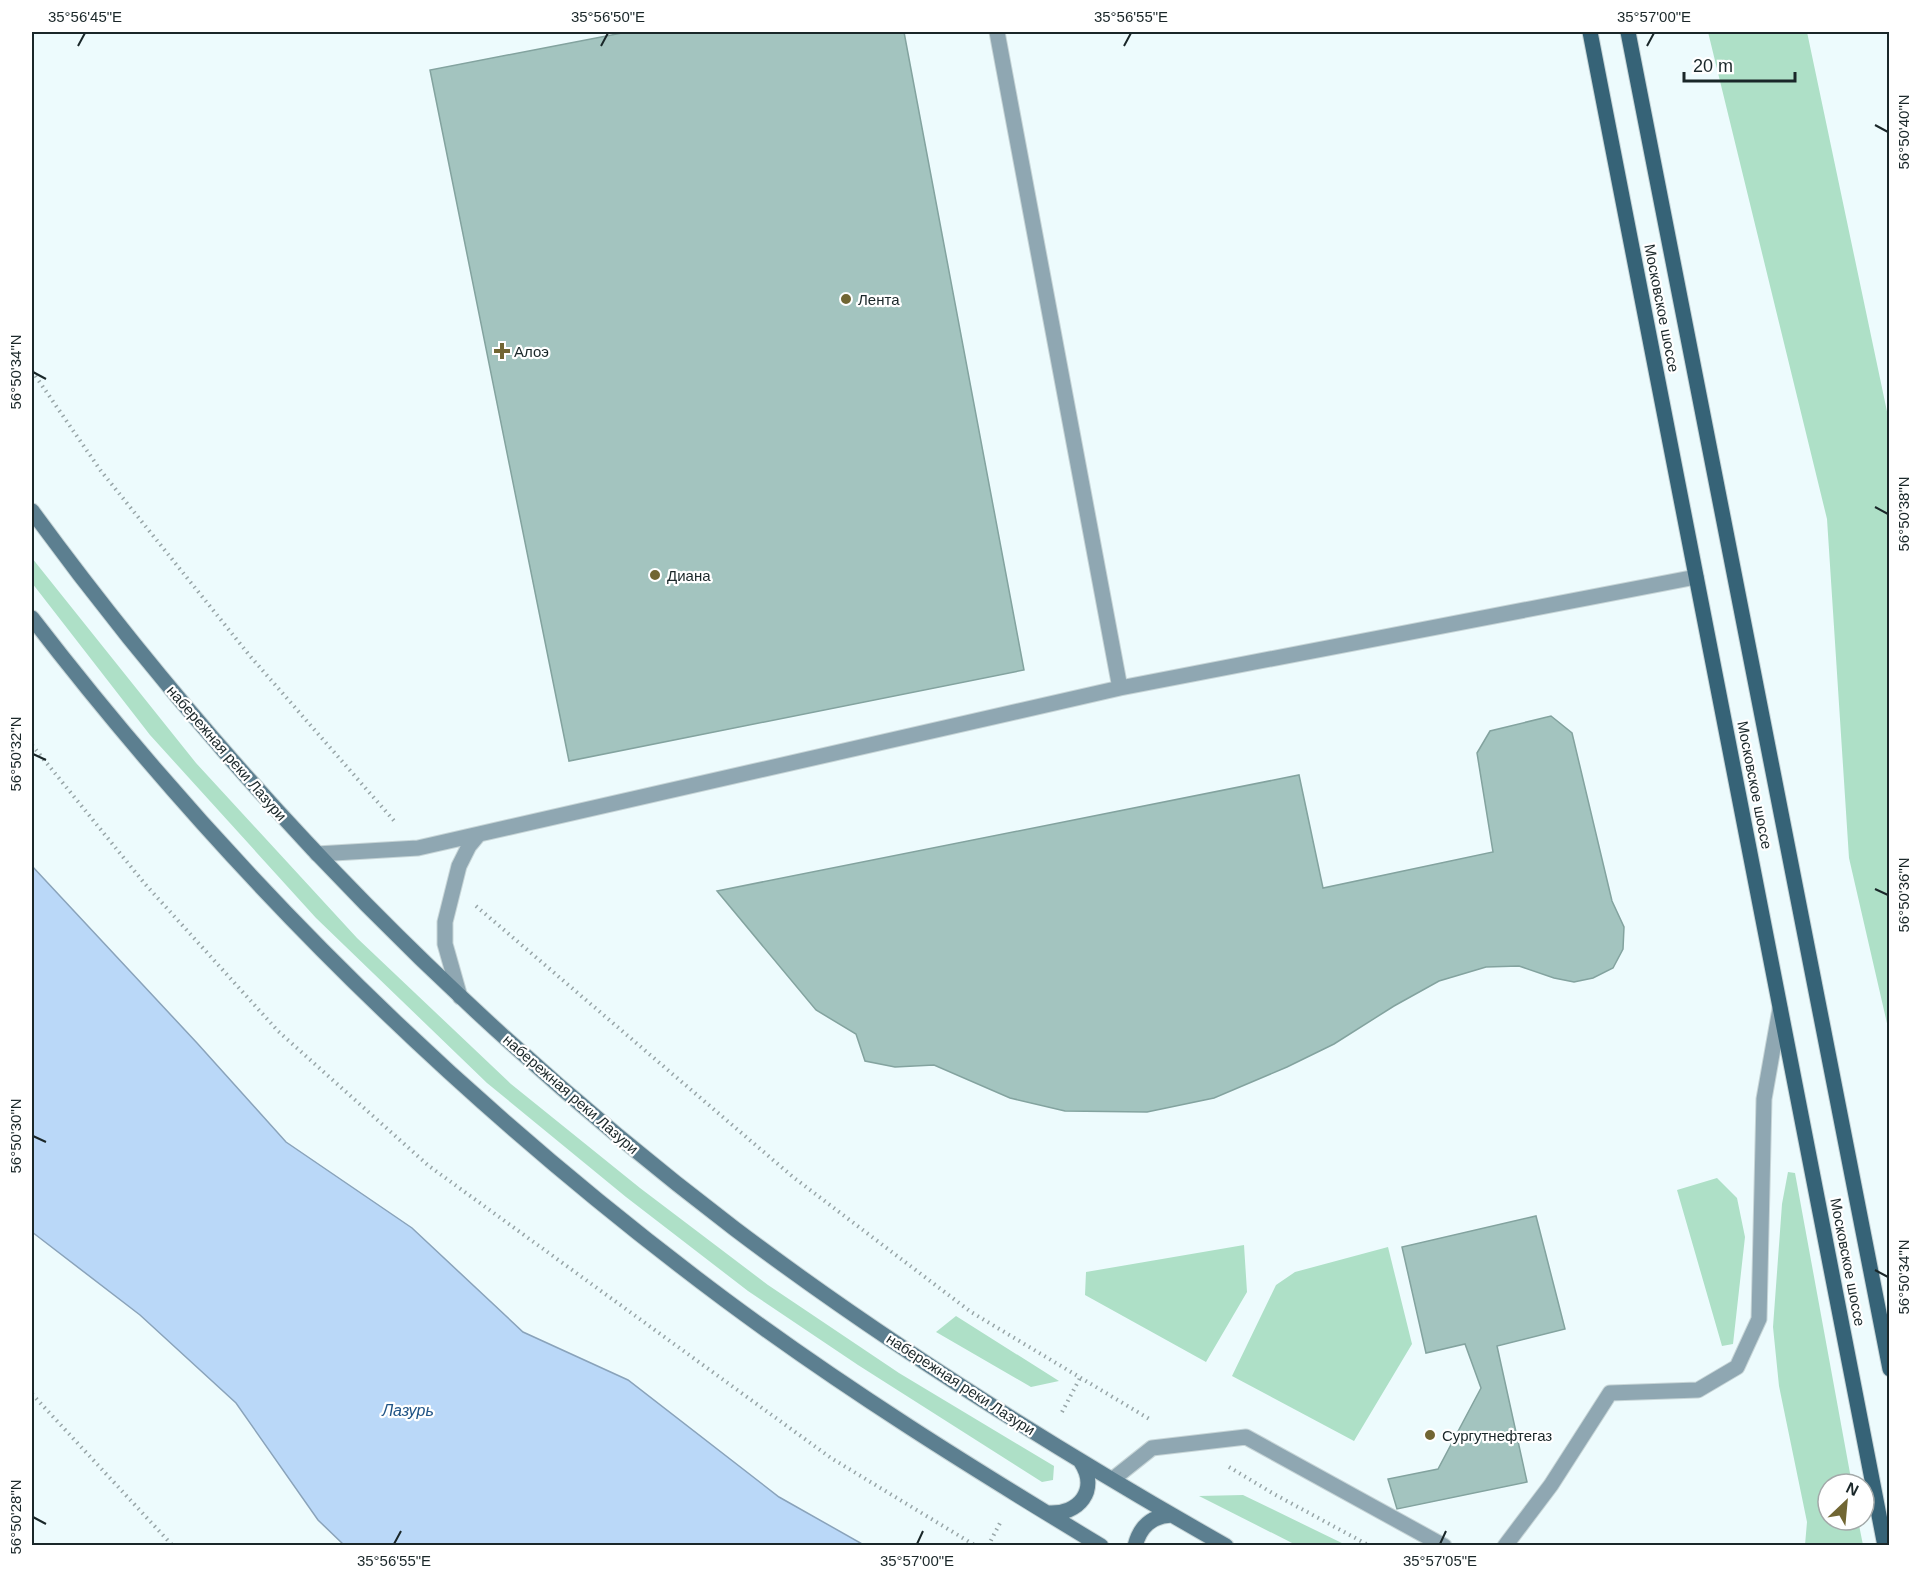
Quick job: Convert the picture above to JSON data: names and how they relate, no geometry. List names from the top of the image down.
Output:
{
  "streets": {
    "main road": ["Московское шоссе", "набережная реки Лазури"]
  },
  "water": ["Лазурь"],
  "places": {
    "other": ["Лента", "Диана", "Сургутнефтегаз"],
    "health": ["Алоэ"]
  },
  "scale_bar": "20 m",
  "north": "top right",
  "coordinates": [
    "35°56'45\"E",
    "35°56'50\"E",
    "35°56'55\"E",
    "35°57'00\"E",
    "56°50'40\"N",
    "56°50'34\"N",
    "56°50'38\"N",
    "56°50'32\"N",
    "56°50'36\"N",
    "56°50'30\"N",
    "56°50'28\"N",
    "35°57'05\"E"
  ]
}
